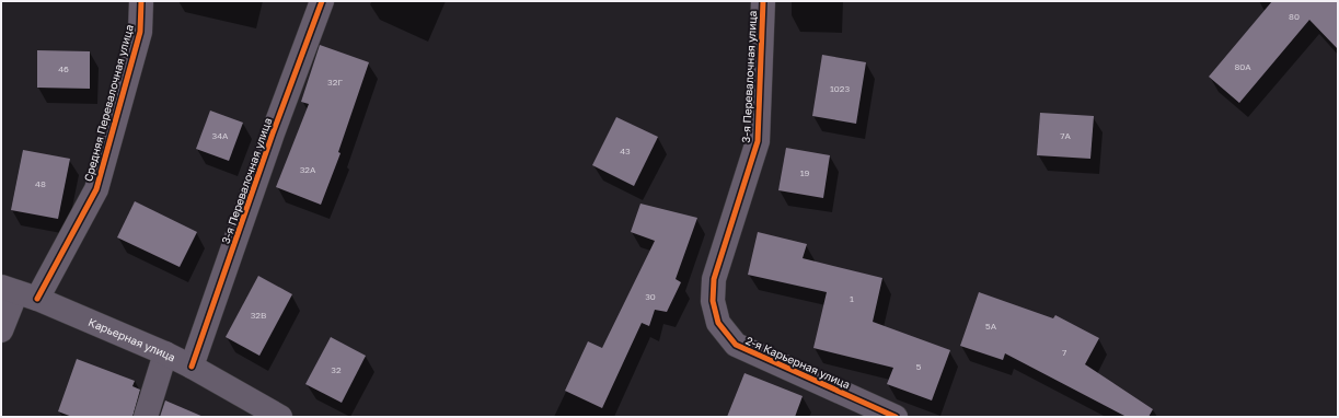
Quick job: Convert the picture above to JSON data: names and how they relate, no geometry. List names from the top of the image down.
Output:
{
  "streets": {
    "street": [
      "3-я Перевалочная улица",
      "Средняя Перевалочная улица",
      "Карьерная улица",
      "2-я Карьерная улица"
    ]
  },
  "crossings": [
    ["3-я Перевалочная улица", "Карьерная улица"],
    ["3-я Перевалочная улица", "2-я Карьерная улица"],
    ["Средняя Перевалочная улица", "Карьерная улица"]
  ],
  "house_numbers": [
    "80",
    "80А",
    "46",
    "32Г",
    "1023",
    "34А",
    "7А",
    "43",
    "32А",
    "19",
    "48",
    "30",
    "1",
    "32В",
    "5А",
    "7",
    "5",
    "32"
  ]
}
